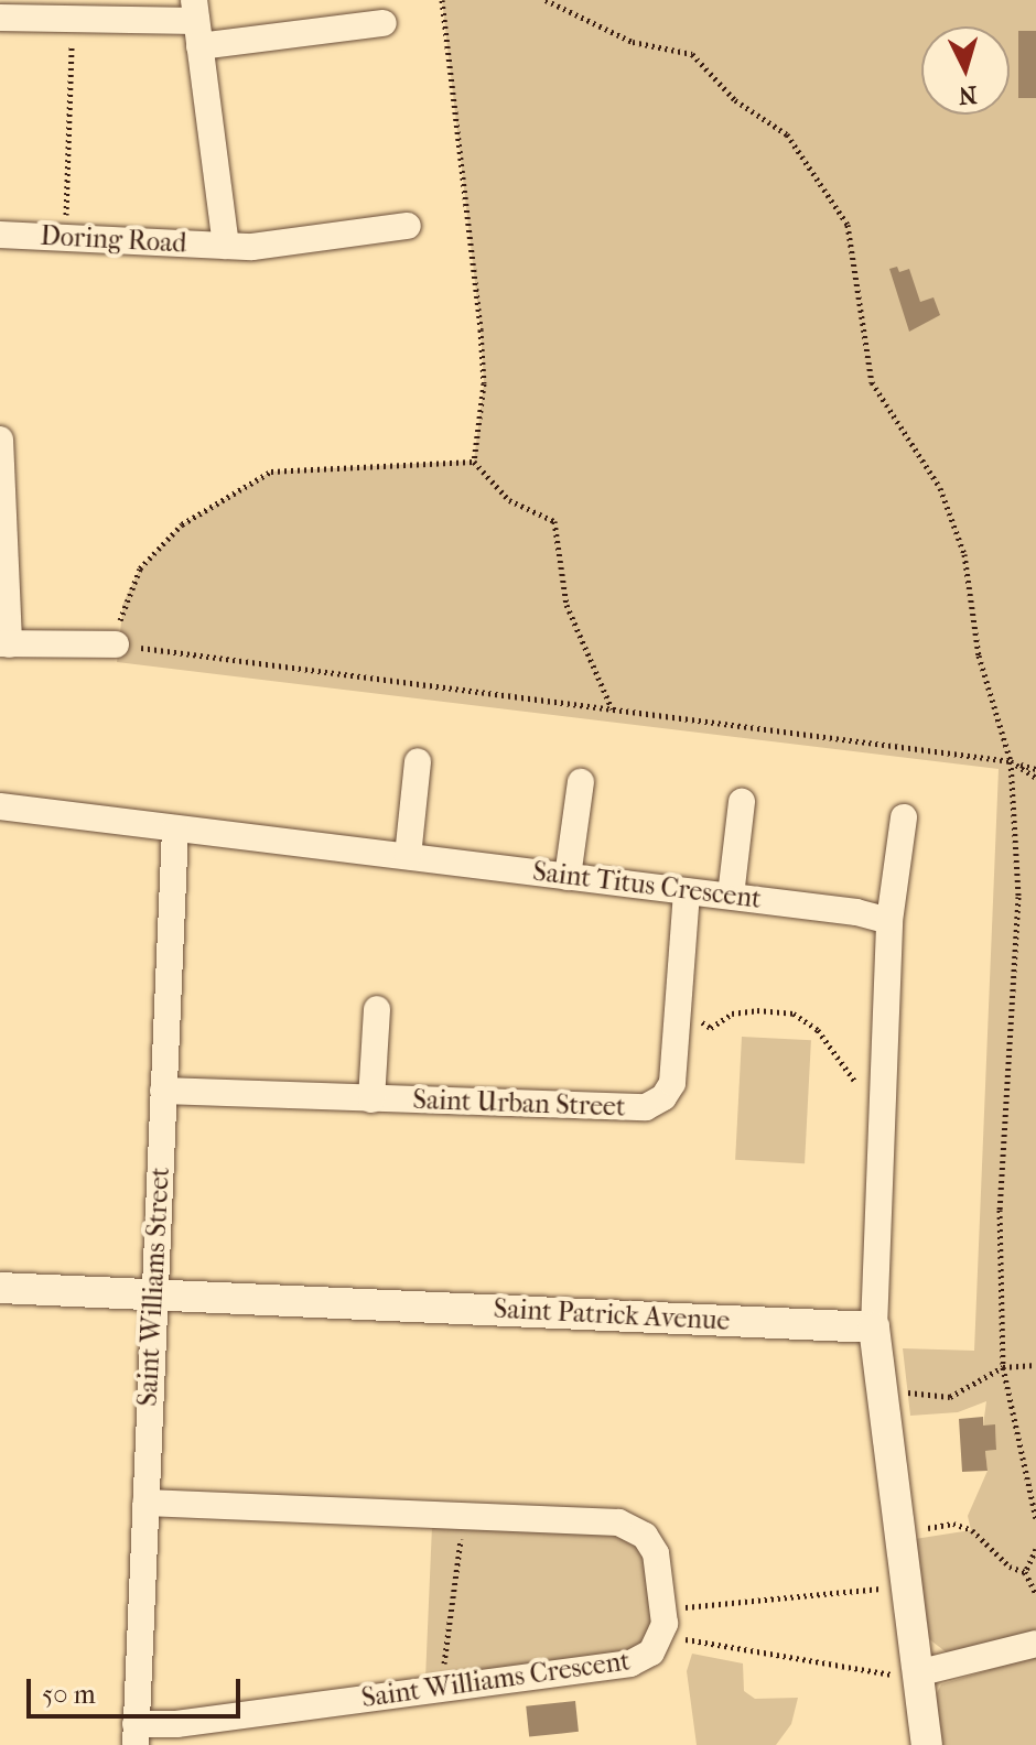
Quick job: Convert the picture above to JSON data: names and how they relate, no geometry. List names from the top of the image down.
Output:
{
  "streets": {
    "street": [
      "Doring Road",
      "Saint Titus Crescent",
      "Saint Urban Street",
      "Saint Williams Street",
      "Saint Patrick Avenue",
      "Saint Williams Crescent"
    ]
  },
  "crossings": [
    ["Saint Titus Crescent", "Saint Urban Street"],
    ["Saint Titus Crescent", "Saint Williams Street"],
    ["Saint Urban Street", "Saint Williams Street"],
    ["Saint Williams Street", "Saint Patrick Avenue"],
    ["Saint Williams Street", "Saint Williams Crescent"]
  ],
  "scale_bar": "50 m",
  "north": "bottom"
}
